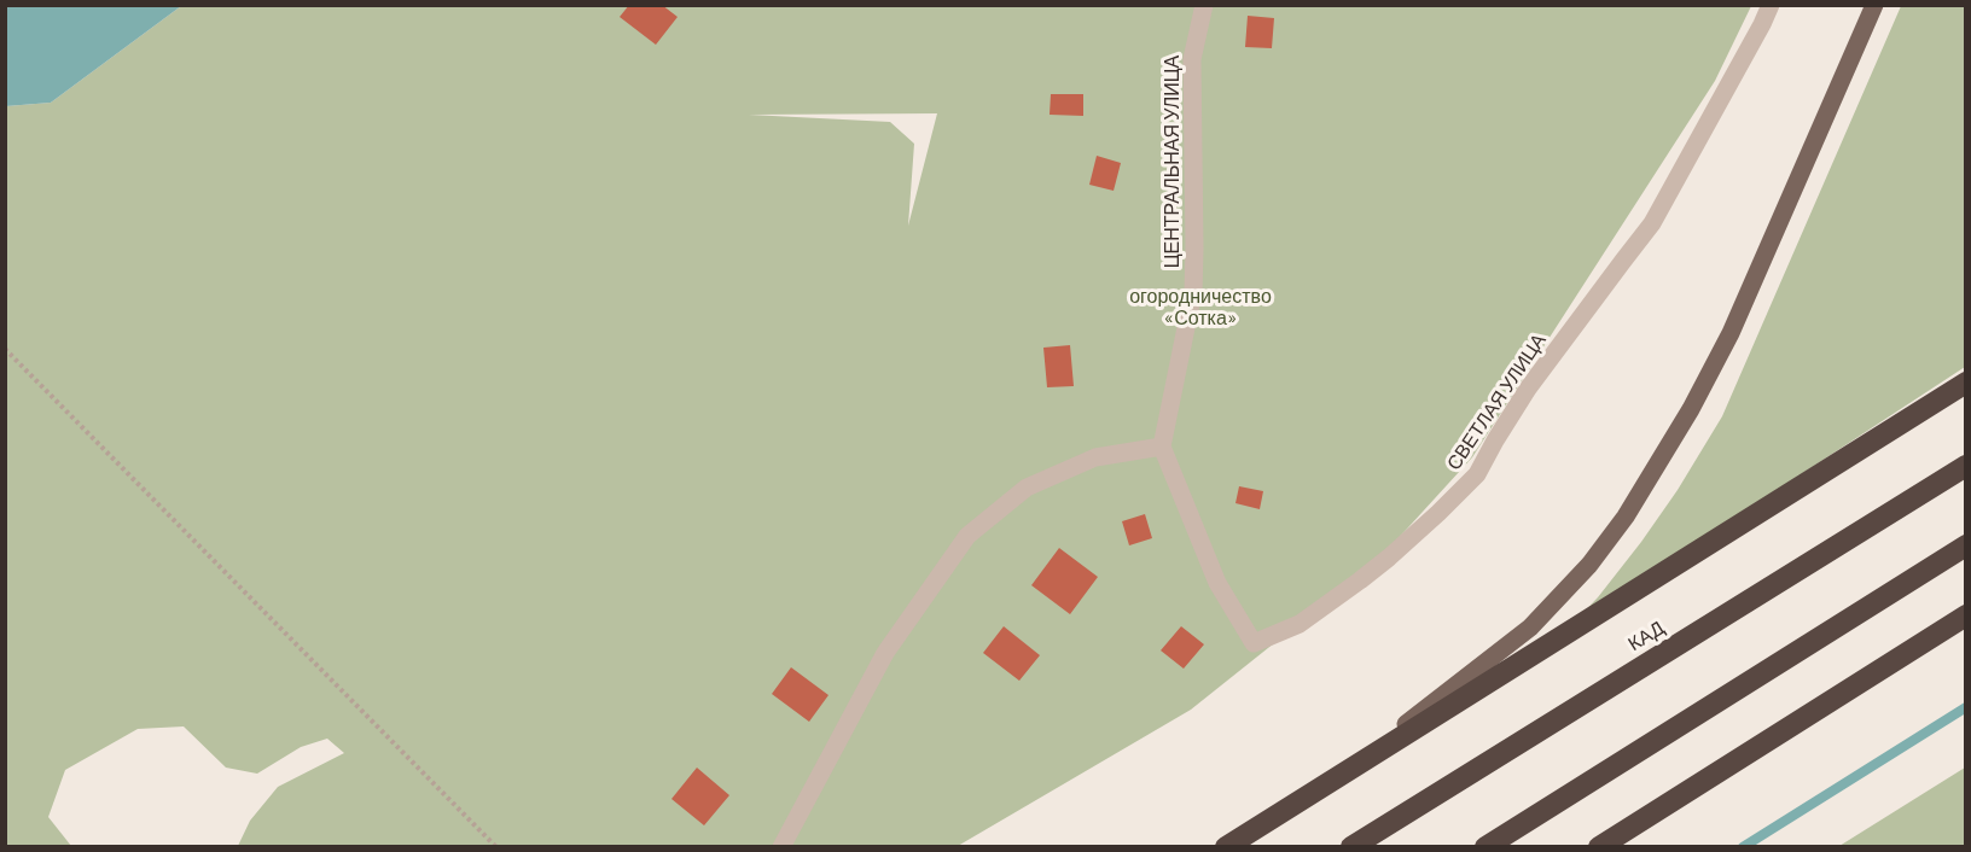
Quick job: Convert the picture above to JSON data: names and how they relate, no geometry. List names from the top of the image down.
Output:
{
  "streets": {
    "highway": ["КАД"],
    "street": ["ЦЕНТРАЛЬНАЯ УЛИЦА", "СВЕТЛАЯ УЛИЦА"]
  },
  "crossings": [
    ["ЦЕНТРАЛЬНАЯ УЛИЦА", "СВЕТЛАЯ УЛИЦА"]
  ],
  "parks": ["огородничество «Сотка»"]
}
